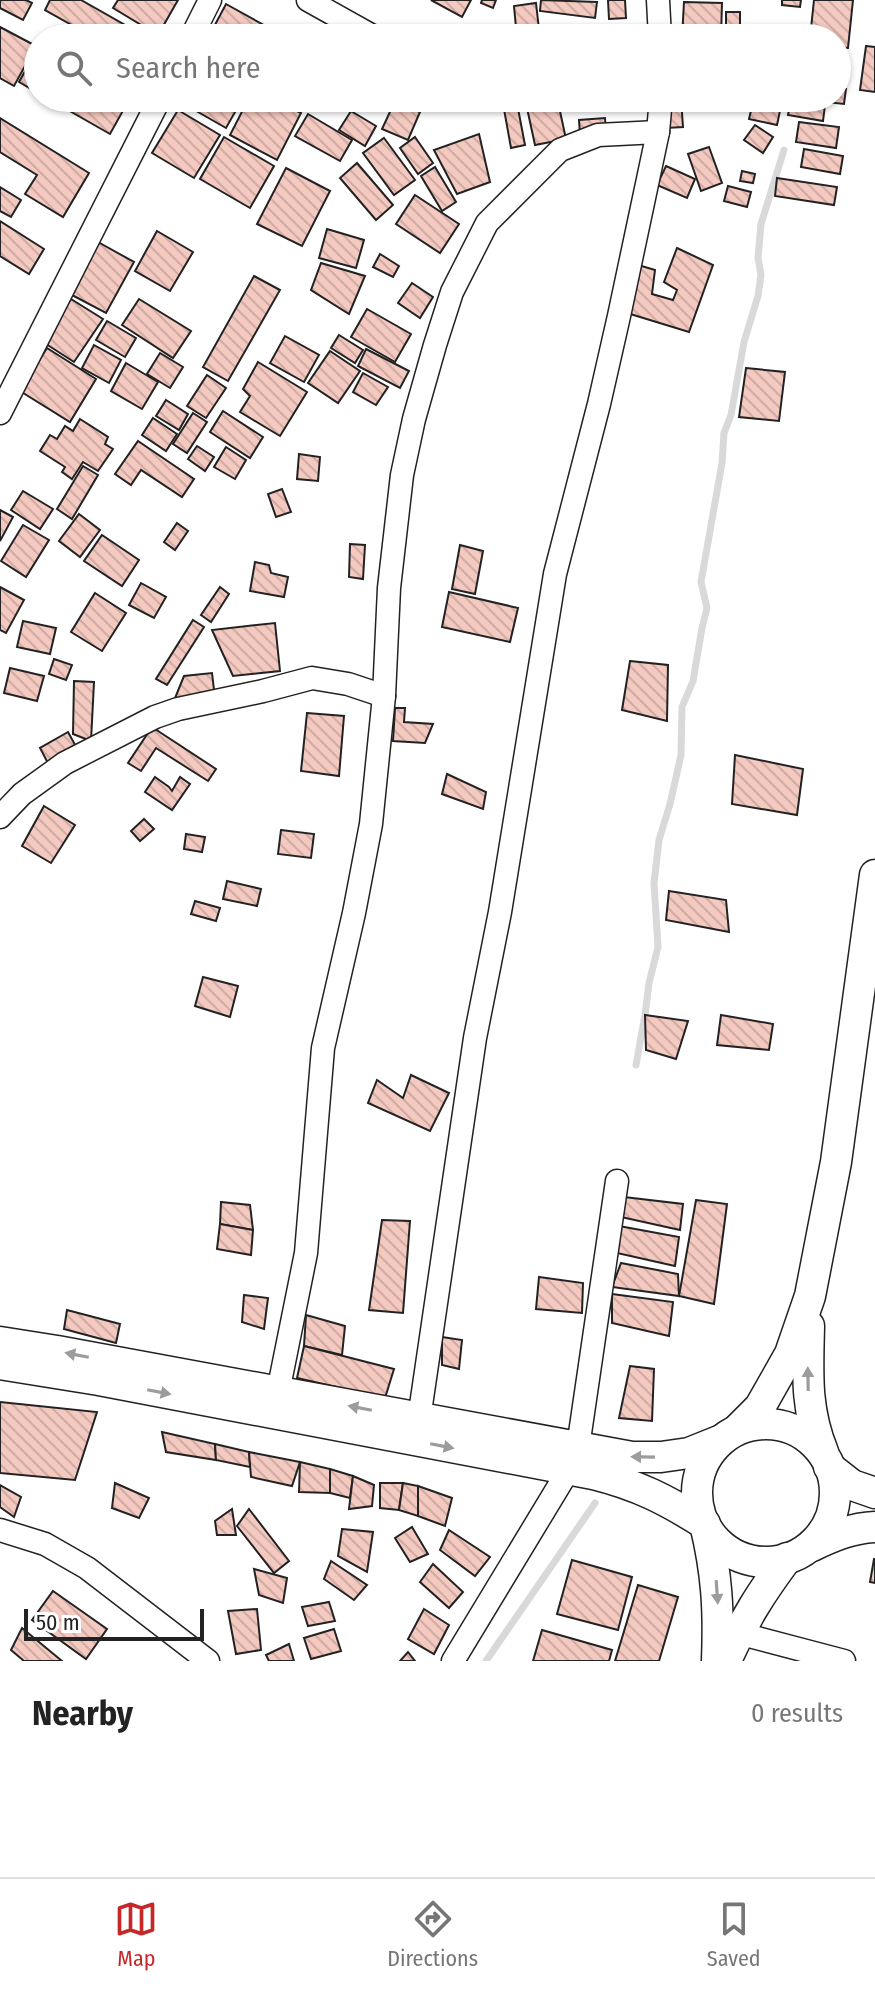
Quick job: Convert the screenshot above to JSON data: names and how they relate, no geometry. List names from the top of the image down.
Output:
{
  "scale_bar": "50 m",
  "page": {
    "search": "Search here",
    "scale": "50 m",
    "heading": ["Nearby", "0 results"],
    "nav": ["Map", "Directions", "Saved"]
  }
}
